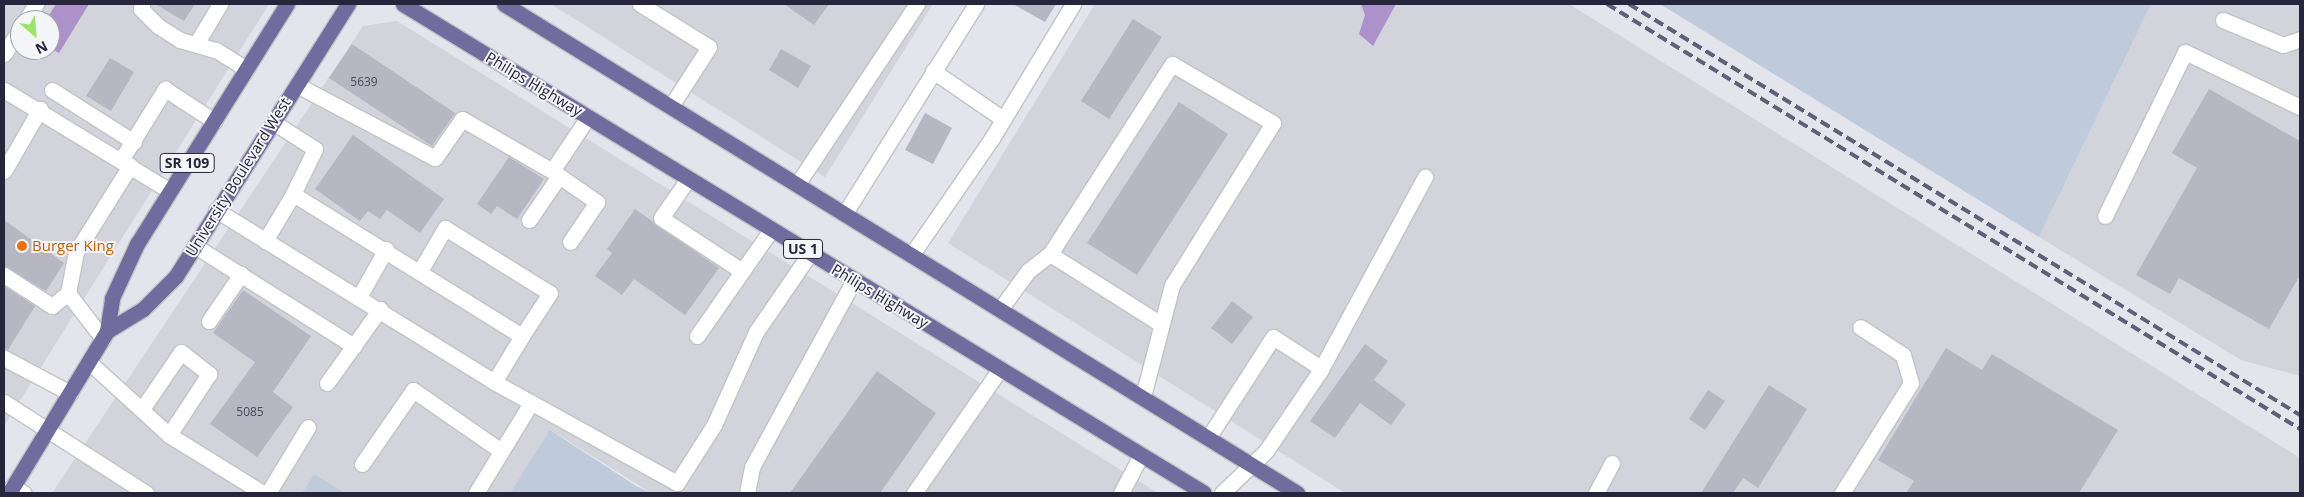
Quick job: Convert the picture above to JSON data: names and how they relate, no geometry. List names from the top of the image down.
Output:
{
  "streets": {
    "main road": [
      "Philips Highway",
      "SR 109",
      "University Boulevard West",
      "US 1"
    ]
  },
  "places": ["Burger King"],
  "house_numbers": ["5639", "5085"],
  "north": "bottom right"
}
